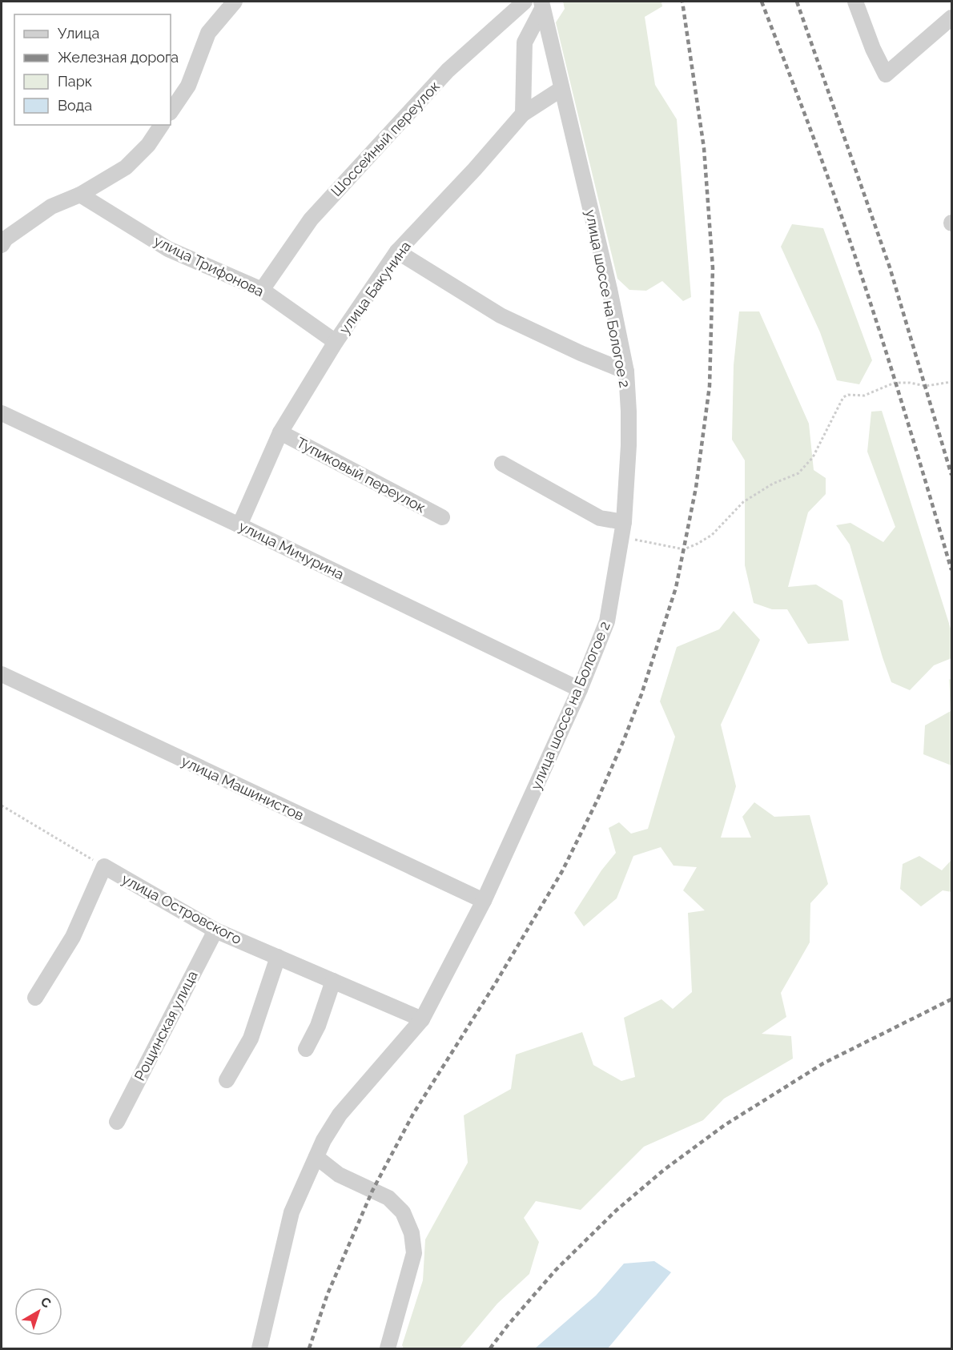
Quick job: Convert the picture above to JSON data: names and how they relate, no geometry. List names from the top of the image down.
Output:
{
  "streets": {
    "street": [
      "Шоссейный переулок",
      "улица Трифонова",
      "улица Бакунина",
      "улица шоссе на Бологое 2",
      "Тупиковый переулок",
      "улица Мичурина",
      "улица Машинистов",
      "улица Островского",
      "Рощинская улица"
    ]
  },
  "crossings": [
    ["Шоссейный переулок", "улица Трифонова"],
    ["улица Трифонова", "улица Бакунина"],
    ["улица Бакунина", "улица шоссе на Бологое 2"],
    ["улица Бакунина", "Тупиковый переулок"],
    ["улица Бакунина", "улица Мичурина"],
    ["улица шоссе на Бологое 2", "улица Мичурина"],
    ["улица шоссе на Бологое 2", "улица Машинистов"],
    ["улица шоссе на Бологое 2", "улица Островского"],
    ["улица Островского", "Рощинская улица"]
  ],
  "legend": [
    "Улица",
    "Железная дорога",
    "Парк",
    "Вода"
  ],
  "north": "top right"
}
